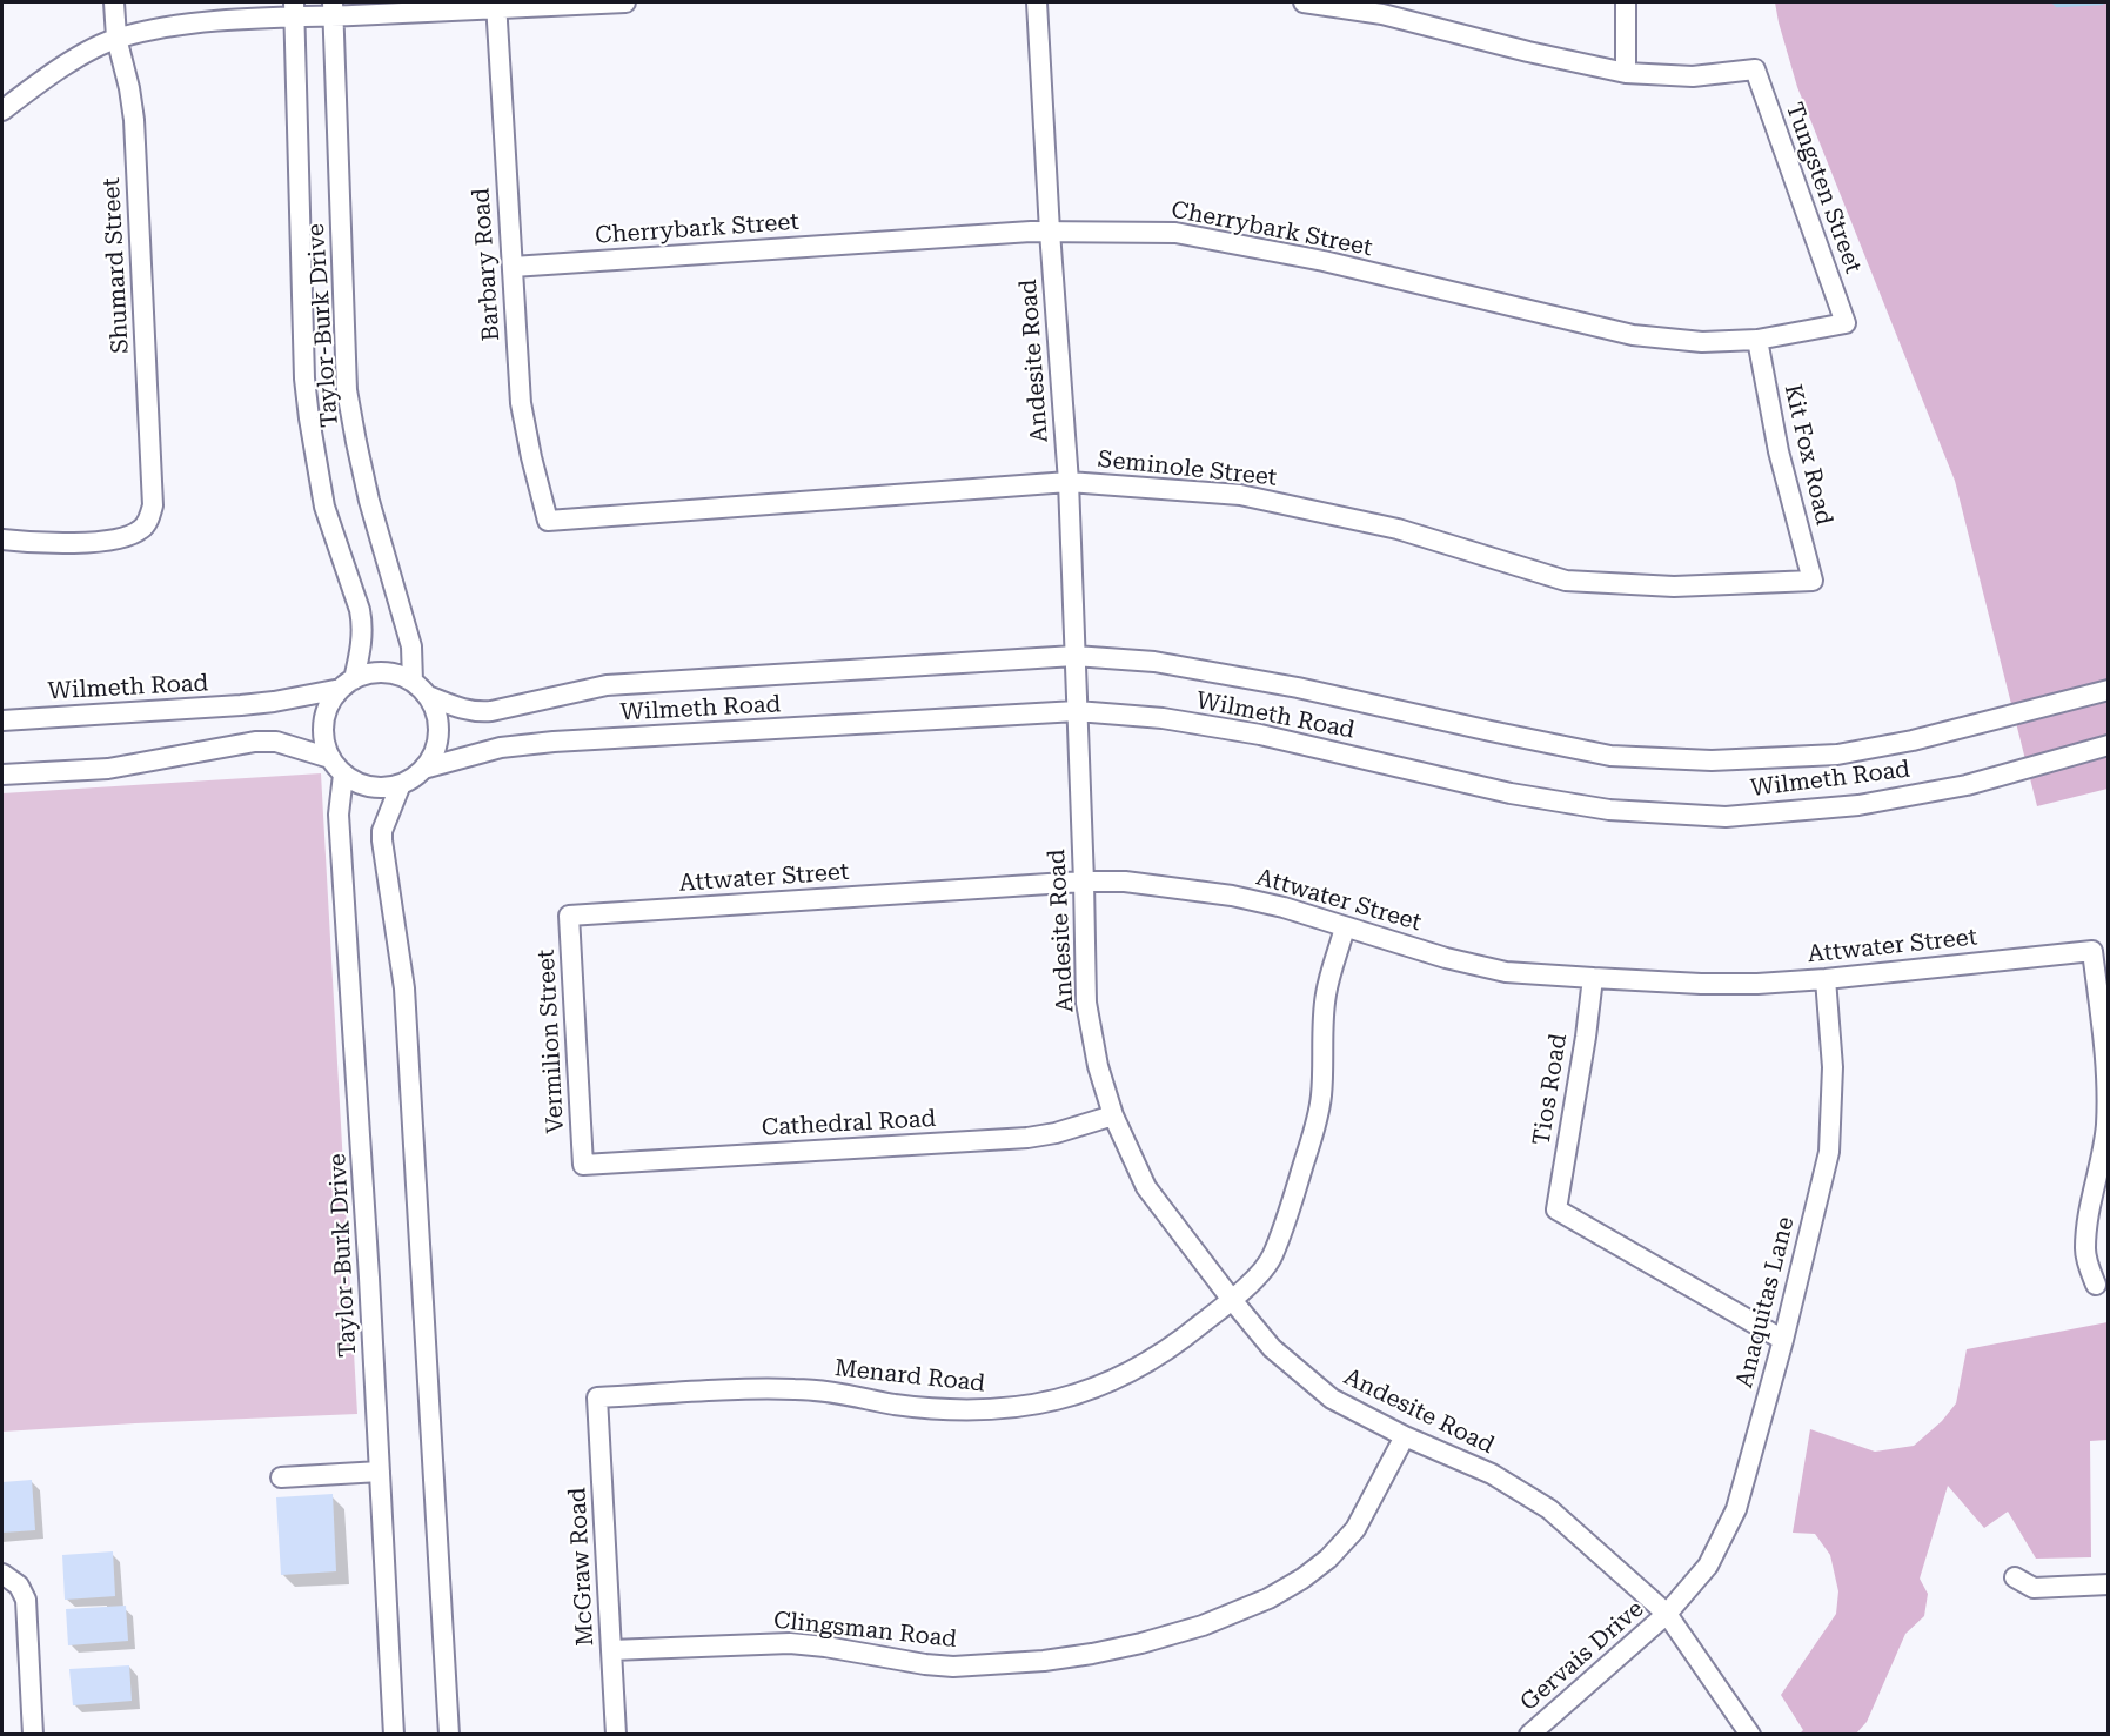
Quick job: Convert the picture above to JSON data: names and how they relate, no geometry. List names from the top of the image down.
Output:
{
  "streets": {
    "street": [
      "Tungsten Street",
      "Cherrybark Street",
      "Barbary Road",
      "Shumard Street",
      "Taylor-Burk Drive",
      "Andesite Road",
      "Kit Fox Road",
      "Seminole Street",
      "Wilmeth Road",
      "Attwater Street",
      "Vermilion Street",
      "Tios Road",
      "Cathedral Road",
      "Anaquitas Lane",
      "Menard Road",
      "McGraw Road",
      "Clingsman Road",
      "Gervais Drive"
    ]
  },
  "crossings": [
    ["Tungsten Street", "Cherrybark Street"],
    ["Cherrybark Street", "Barbary Road"],
    ["Cherrybark Street", "Andesite Road"],
    ["Cherrybark Street", "Kit Fox Road"],
    ["Barbary Road", "Seminole Street"],
    ["Taylor-Burk Drive", "Wilmeth Road"],
    ["Andesite Road", "Seminole Street"],
    ["Andesite Road", "Wilmeth Road"],
    ["Andesite Road", "Attwater Street"],
    ["Andesite Road", "Cathedral Road"],
    ["Andesite Road", "Anaquitas Lane"],
    ["Andesite Road", "Menard Road"],
    ["Andesite Road", "Clingsman Road"],
    ["Andesite Road", "Gervais Drive"],
    ["Kit Fox Road", "Seminole Street"],
    ["Attwater Street", "Vermilion Street"],
    ["Attwater Street", "Tios Road"],
    ["Attwater Street", "Anaquitas Lane"],
    ["Attwater Street", "Menard Road"],
    ["Vermilion Street", "Cathedral Road"],
    ["Tios Road", "Anaquitas Lane"],
    ["Anaquitas Lane", "Gervais Drive"],
    ["Menard Road", "McGraw Road"],
    ["McGraw Road", "Clingsman Road"]
  ]
}
